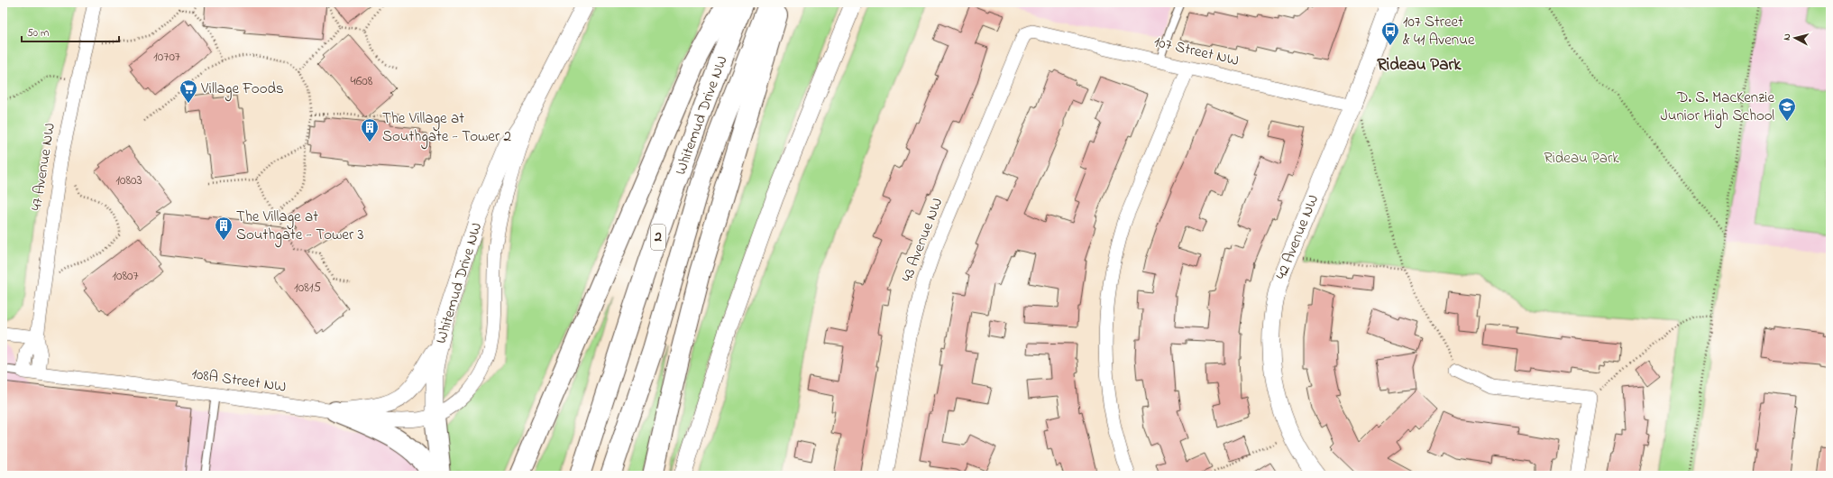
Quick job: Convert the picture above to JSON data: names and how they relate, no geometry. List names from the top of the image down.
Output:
{
  "streets": {
    "main road": ["Whitemud Drive NW", "2"],
    "street": [
      "107 Street NW",
      "47 Avenue NW",
      "42 Avenue NW",
      "43 Avenue NW",
      "108A Street NW"
    ]
  },
  "crossings": [
    ["107 Street NW", "42 Avenue NW"],
    ["107 Street NW", "43 Avenue NW"],
    ["Whitemud Drive NW", "108A Street NW"]
  ],
  "districts": ["Rideau Park"],
  "parks": ["Rideau Park"],
  "places": {
    "bus stop": ["107 Street & 41 Avenue"],
    "supermarket": ["Village Foods"],
    "school or university": ["D. S. MacKenzie Junior High School"],
    "building": ["The Village at Southgate - Tower 2", "The Village at Southgate - Tower 3"]
  },
  "house_numbers": [
    "10707",
    "4608",
    "10803",
    "10807",
    "10815"
  ],
  "scale_bar": "50 m",
  "north": "left"
}
